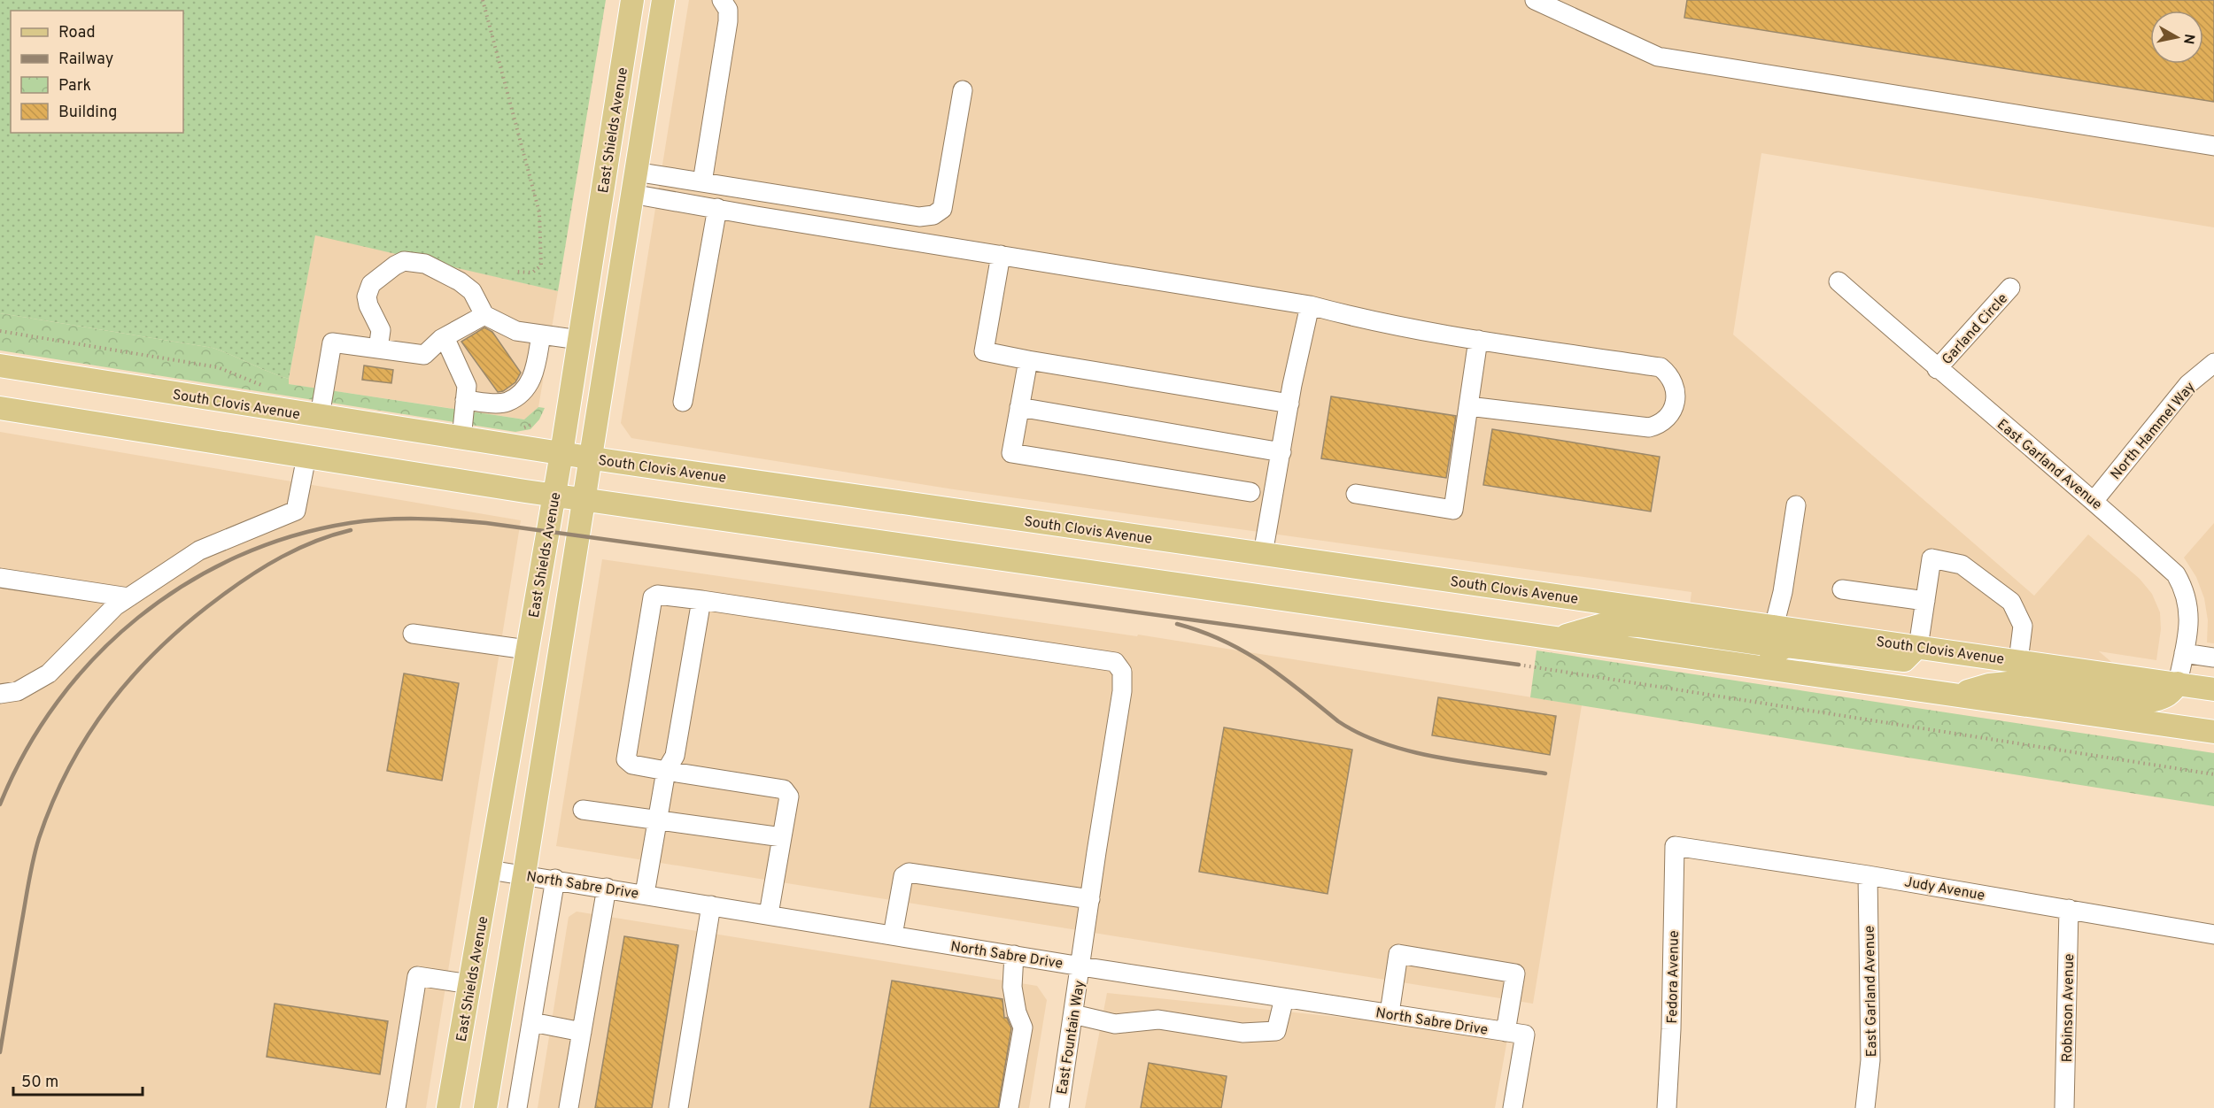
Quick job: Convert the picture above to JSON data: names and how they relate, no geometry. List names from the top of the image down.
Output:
{
  "streets": {
    "main road": ["East Shields Avenue", "South Clovis Avenue"],
    "street": [
      "Garland Circle",
      "North Hammel Way",
      "East Garland Avenue",
      "North Sabre Drive",
      "Judy Avenue",
      "Fedora Avenue",
      "Robinson Avenue",
      "East Fountain Way"
    ]
  },
  "crossings": [
    ["East Shields Avenue", "South Clovis Avenue"],
    ["East Shields Avenue", "North Sabre Drive"],
    ["Garland Circle", "East Garland Avenue"],
    ["South Clovis Avenue", "East Garland Avenue"],
    ["North Hammel Way", "East Garland Avenue"],
    ["East Garland Avenue", "Judy Avenue"],
    ["North Sabre Drive", "East Fountain Way"],
    ["Judy Avenue", "Fedora Avenue"],
    ["Judy Avenue", "Robinson Avenue"]
  ],
  "legend": [
    "Road",
    "Railway",
    "Park",
    "Building"
  ],
  "scale_bar": "50 m",
  "north": "right"
}
